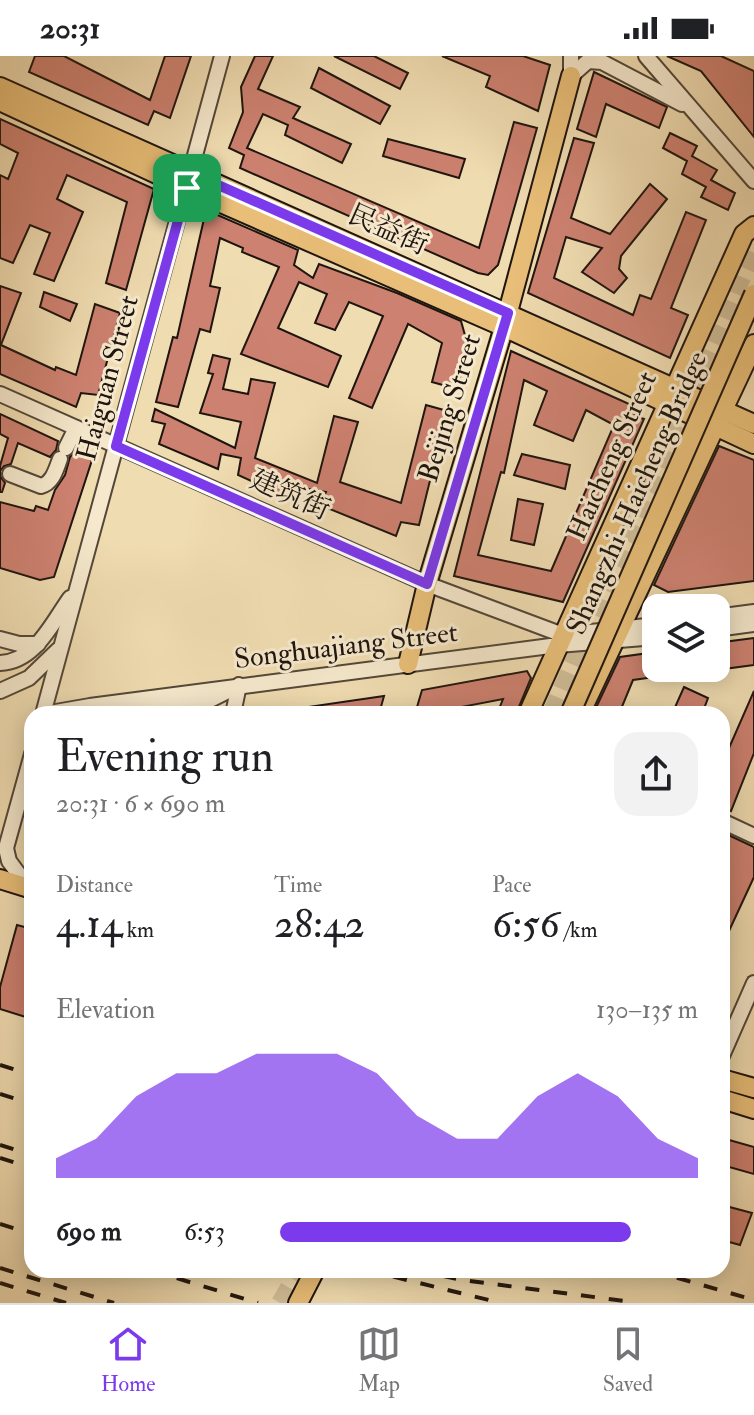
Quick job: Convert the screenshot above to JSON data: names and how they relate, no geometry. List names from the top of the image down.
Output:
{
  "streets": {
    "main road": ["Beijing Street", "Haicheng Street", "Shangzhi-Haicheng Bridge"],
    "street": ["Haiguan Street", "建筑街", "Songhuajiang Street"]
  },
  "crossings": [
    ["Haiguan Street", "建筑街"],
    ["Beijing Street", "建筑街"],
    ["Beijing Street", "Songhuajiang Street"],
    ["Haicheng Street", "建筑街"],
    ["Haicheng Street", "Songhuajiang Street"],
    ["建筑街", "Songhuajiang Street"]
  ],
  "page": {
    "status": "20:31",
    "heading": ["Evening run", "20:31 · 6 × 690 m"],
    "stats": [
      ["Distance", "4.14 km"],
      ["Time", "28:42"],
      ["Pace", "6:56 /km"]
    ],
    "chart": ["Elevation", "130–135 m"],
    "list": [
      {
        "name": "690 m",
        "note": "6:53"
      }
    ],
    "tabs": ["Home", "Map", "Saved"]
  }
}
